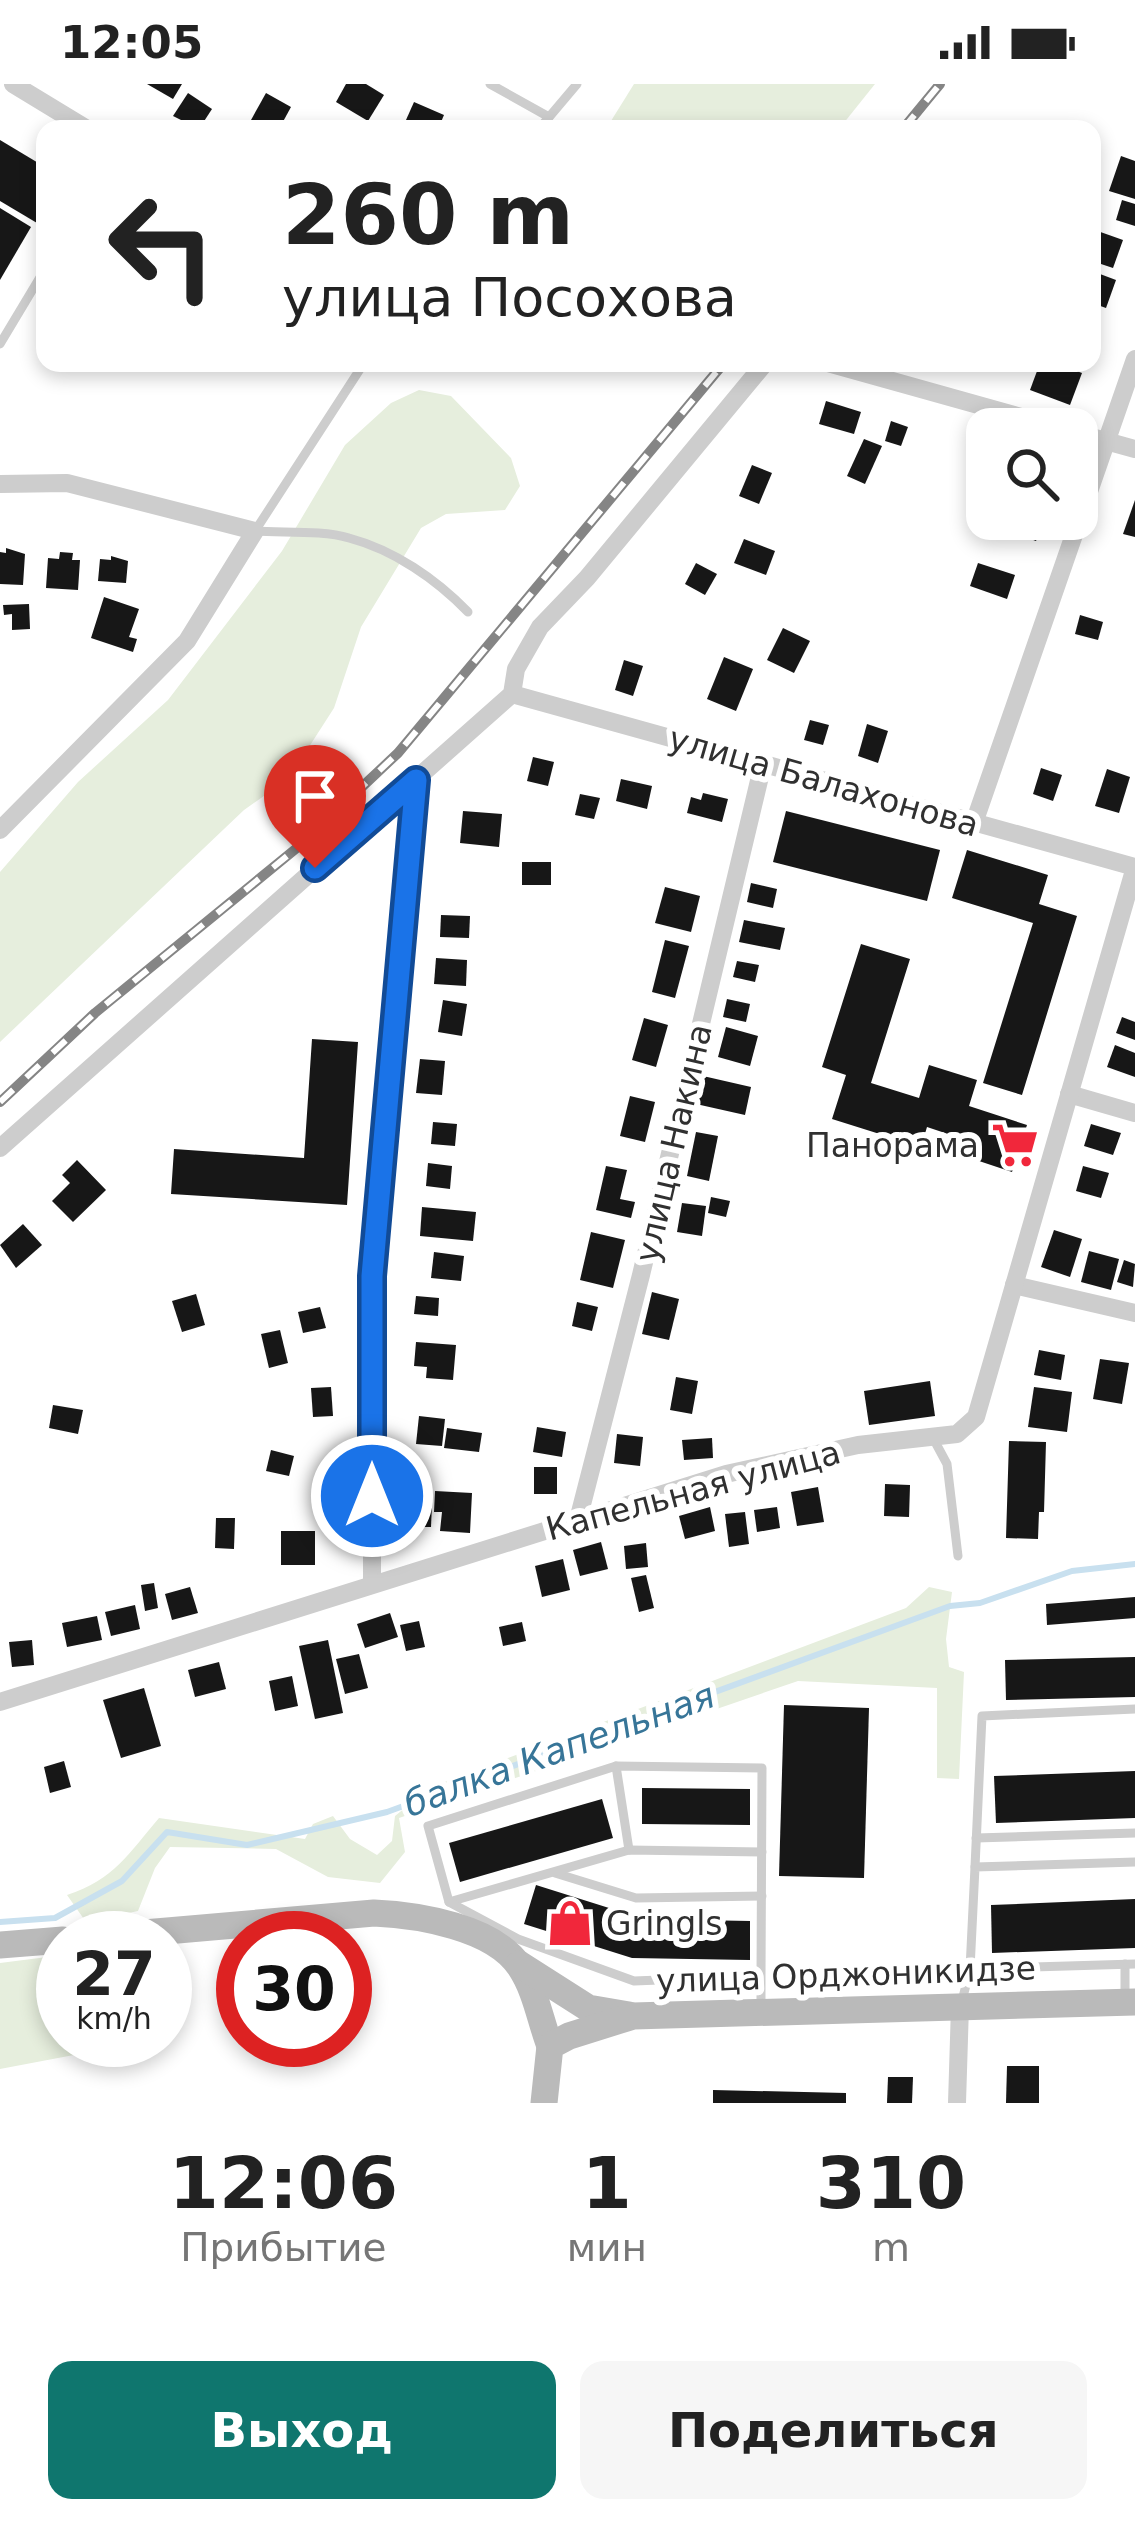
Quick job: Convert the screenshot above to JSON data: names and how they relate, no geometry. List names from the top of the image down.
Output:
{
  "streets": {
    "street": [
      "улица Балахонова",
      "улица Накина",
      "Капельная улица",
      "улица Орджоникидзе"
    ]
  },
  "crossings": [
    ["улица Балахонова", "улица Накина"],
    ["улица Балахонова", "Капельная улица"],
    ["улица Накина", "Капельная улица"]
  ],
  "water": ["балка Капельная"],
  "places": {
    "supermarket": ["Панорама"],
    "shop": ["Gringls"]
  },
  "page": {
    "status": "12:05",
    "turn": ["260 m", "улица Посохова"],
    "speed": "27 km/h",
    "limit": "30",
    "eta": [
      "12:06",
      "Прибытие",
      "1",
      "мин",
      "310",
      "m"
    ],
    "buttons": ["Выход", "Поделиться"]
  }
}
